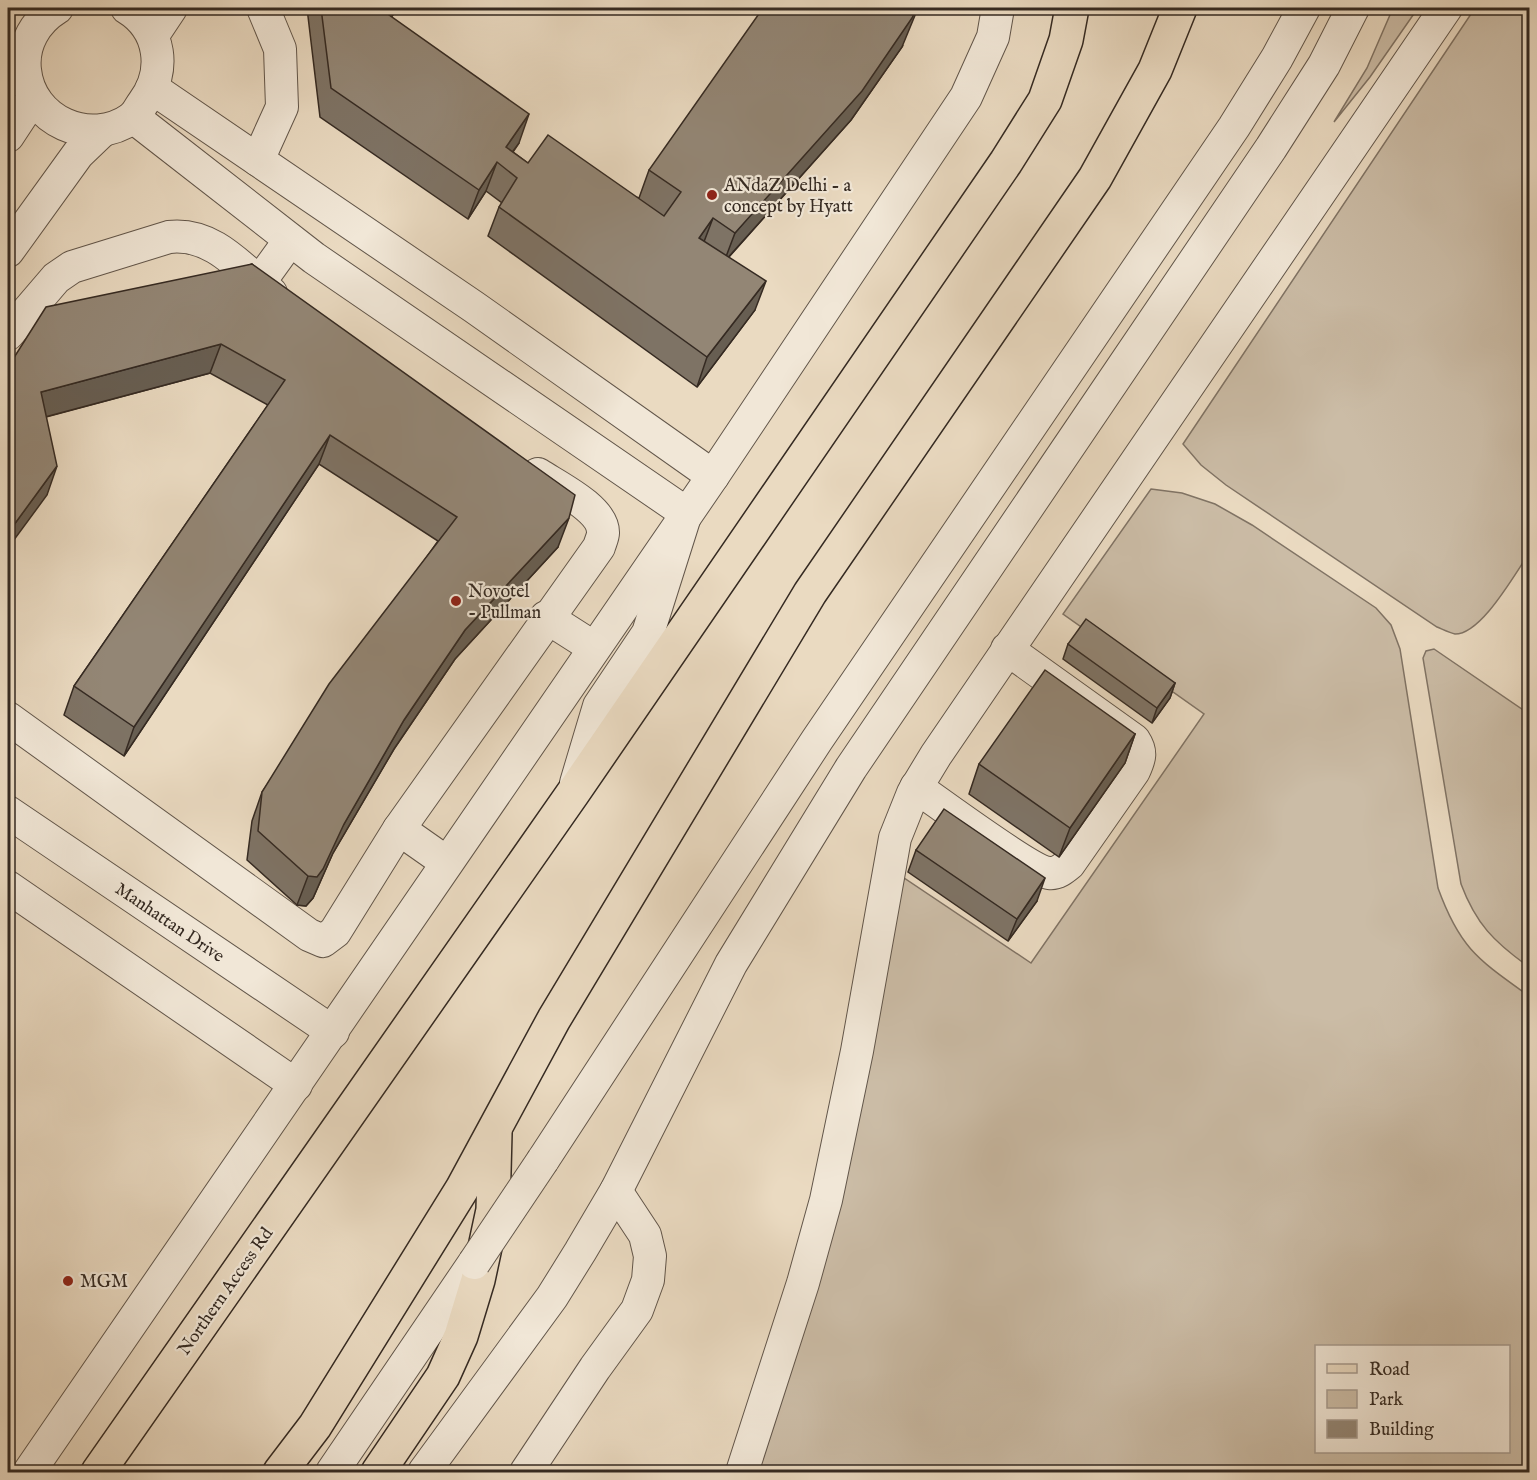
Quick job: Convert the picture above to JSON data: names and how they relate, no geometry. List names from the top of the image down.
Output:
{
  "streets": {
    "main road": ["Northern Access Rd"],
    "street": ["Manhattan Drive"]
  },
  "places": ["ANdaZ Delhi - a concept by Hyatt", "Novotel - Pullman", "MGM"],
  "legend": ["Road", "Park", "Building"]
}
